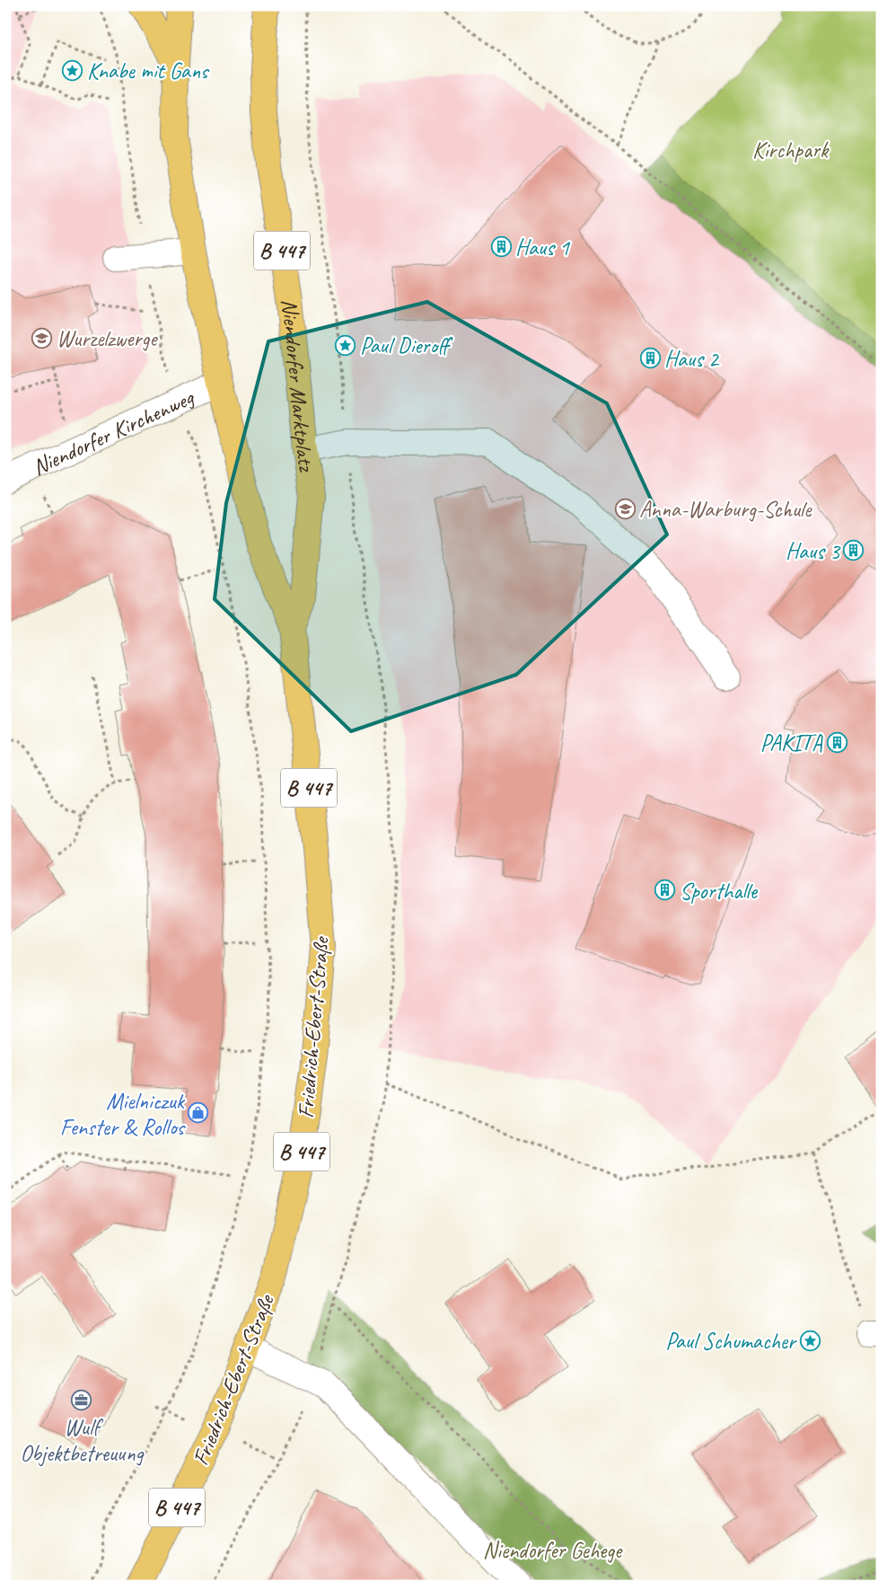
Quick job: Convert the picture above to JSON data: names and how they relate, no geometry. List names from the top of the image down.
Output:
{
  "streets": {
    "main road": ["B 447", "Niendorfer Marktplatz", "Friedrich-Ebert-Straße"],
    "street": ["Niendorfer Kirchenweg"]
  },
  "crossings": [
    ["B 447", "Niendorfer Kirchenweg"],
    ["B 447", "Friedrich-Ebert-Straße"],
    ["Niendorfer Marktplatz", "Friedrich-Ebert-Straße"],
    ["Niendorfer Kirchenweg", "Friedrich-Ebert-Straße"]
  ],
  "parks": ["Kirchpark", "Niendorfer Gehege"],
  "places": {
    "place": ["Knabe mit Gans", "Paul Dieroff", "Paul Schumacher"],
    "building": [
      "Haus 1",
      "Haus 2",
      "Haus 3",
      "PAKITA",
      "Sporthalle"
    ],
    "school or university": ["Wurzelzwerge", "Anna-Warburg-Schule"],
    "shop": ["Mielniczuk Fenster & Rollos"],
    "office": ["Wulf Objektbetreuung"]
  }
}
